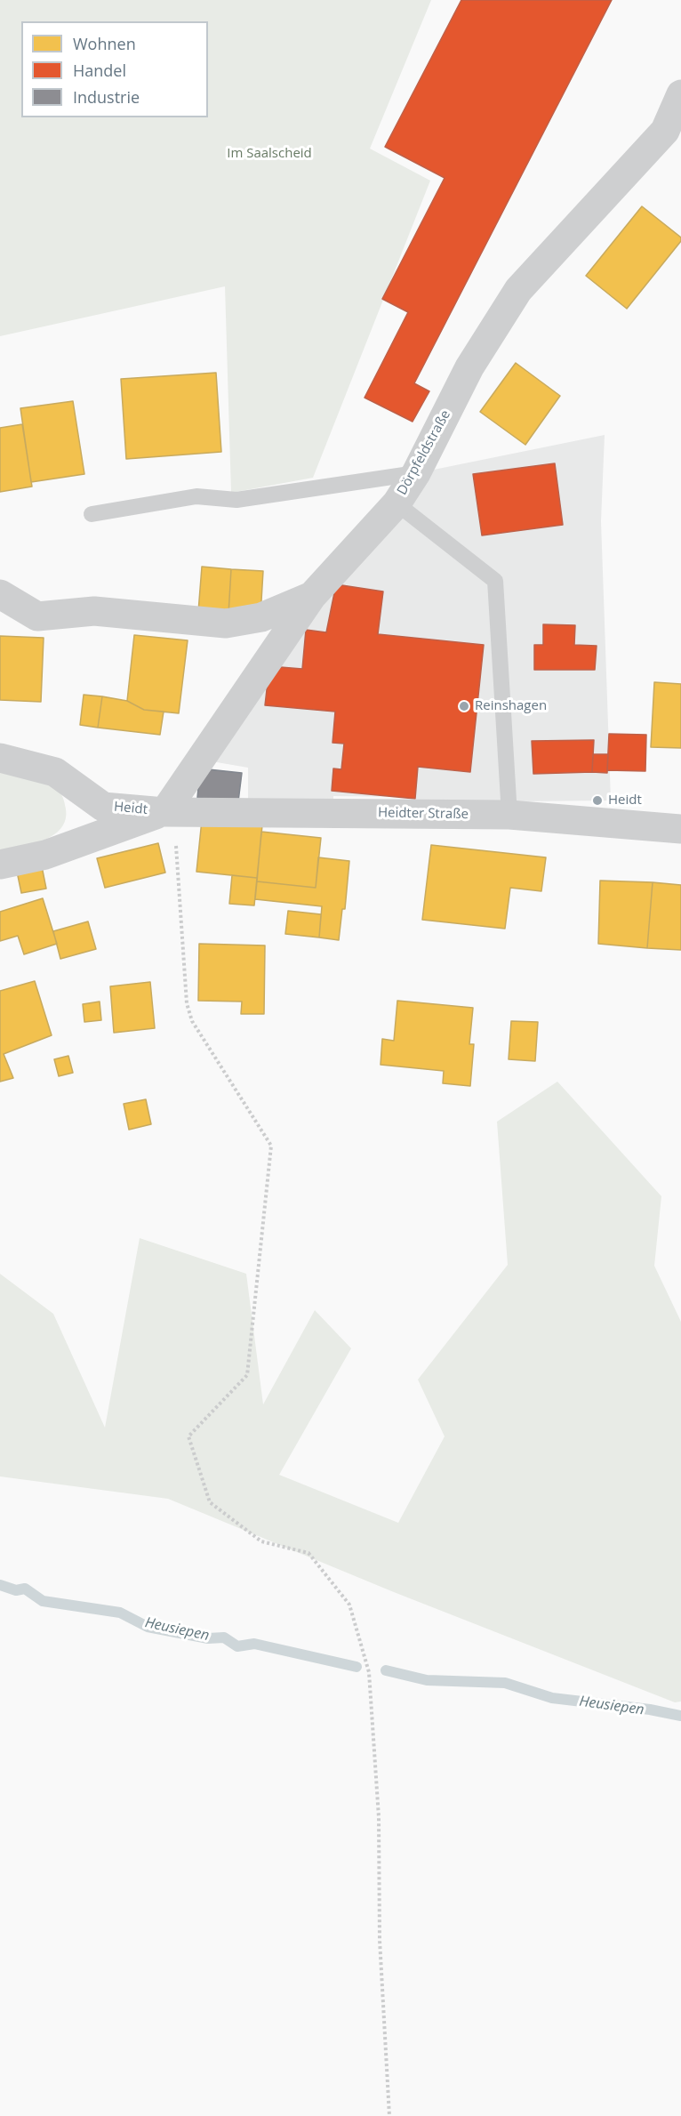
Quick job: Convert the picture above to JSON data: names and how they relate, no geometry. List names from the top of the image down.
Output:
{
  "streets": {
    "street": ["Dörpfeldstraße", "Heidt", "Heidter Straße"]
  },
  "crossings": [
    ["Dörpfeldstraße", "Heidt"],
    ["Dörpfeldstraße", "Heidter Straße"],
    ["Heidt", "Heidter Straße"]
  ],
  "water": ["Heusiepen"],
  "parks": ["Im Saalscheid"],
  "places": ["Reinshagen", "Heidt"],
  "legend": ["Wohnen", "Handel", "Industrie"]
}
